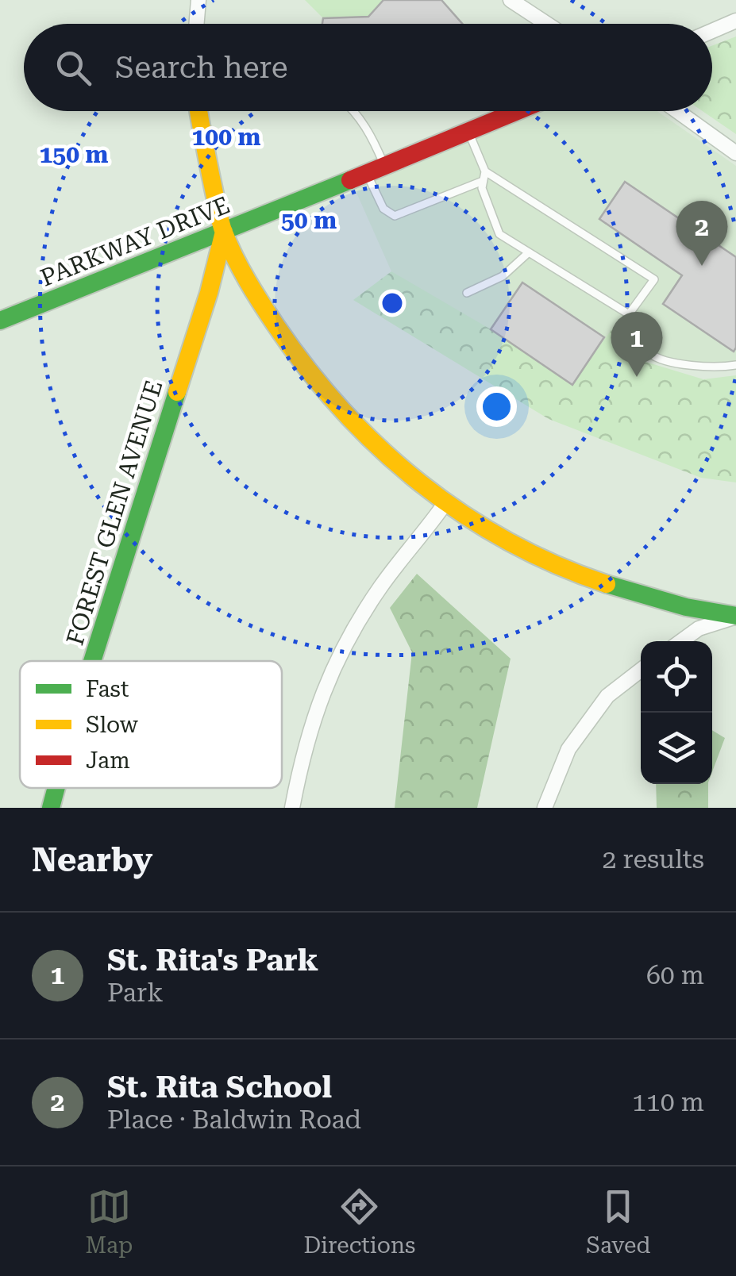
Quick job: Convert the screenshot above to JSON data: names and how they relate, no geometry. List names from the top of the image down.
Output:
{
  "streets": {
    "street": ["PARKWAY DRIVE", "FOREST GLEN AVENUE"]
  },
  "crossings": [
    ["PARKWAY DRIVE", "FOREST GLEN AVENUE"]
  ],
  "legend": ["Fast", "Slow", "Jam"],
  "page": {
    "search": "Search here",
    "pins": ["2", "1"],
    "heading": ["Nearby", "2 results"],
    "list": [
      {
        "mark": "1",
        "name": "St. Rita's Park",
        "note": "Park",
        "value": "60 m"
      },
      {
        "mark": "2",
        "name": "St. Rita School",
        "note": "Place · Baldwin Road",
        "value": "110 m"
      }
    ],
    "nav": ["Map", "Directions", "Saved"]
  },
  "rings": ["100 m", "150 m", "50 m"]
}
